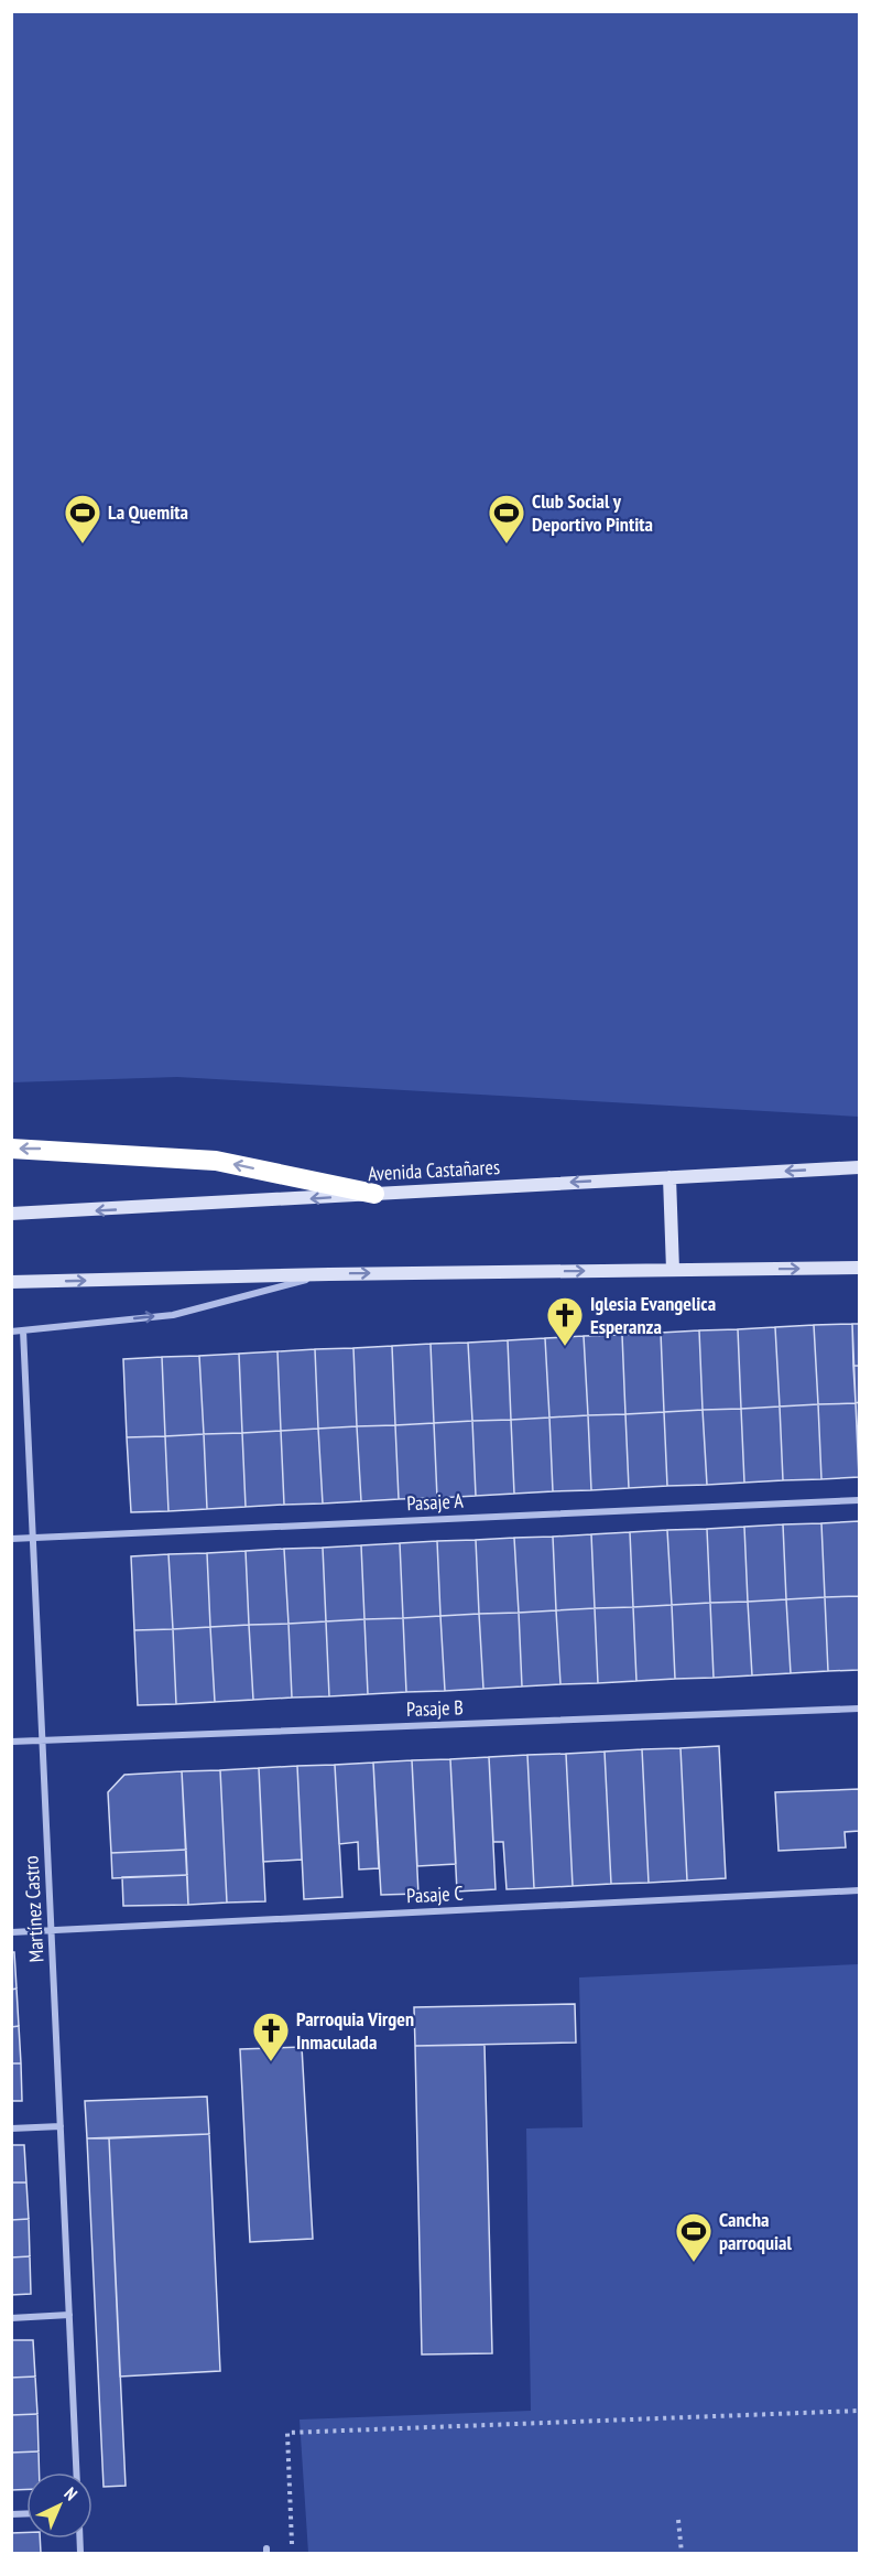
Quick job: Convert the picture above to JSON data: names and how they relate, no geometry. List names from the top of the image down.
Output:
{
  "streets": {
    "main road": ["Avenida Castañares"],
    "street": [
      "Pasaje A",
      "Pasaje B",
      "Pasaje C",
      "Martínez Castro"
    ]
  },
  "crossings": [
    ["Pasaje A", "Martínez Castro"],
    ["Pasaje B", "Martínez Castro"],
    ["Pasaje C", "Martínez Castro"]
  ],
  "places": {
    "sports": ["La Quemita", "Club Social y Deportivo Pintita", "Cancha parroquial"],
    "church": ["Iglesia Evangelica Esperanza", "Parroquia Virgen Inmaculada"]
  },
  "north": "top right"
}
